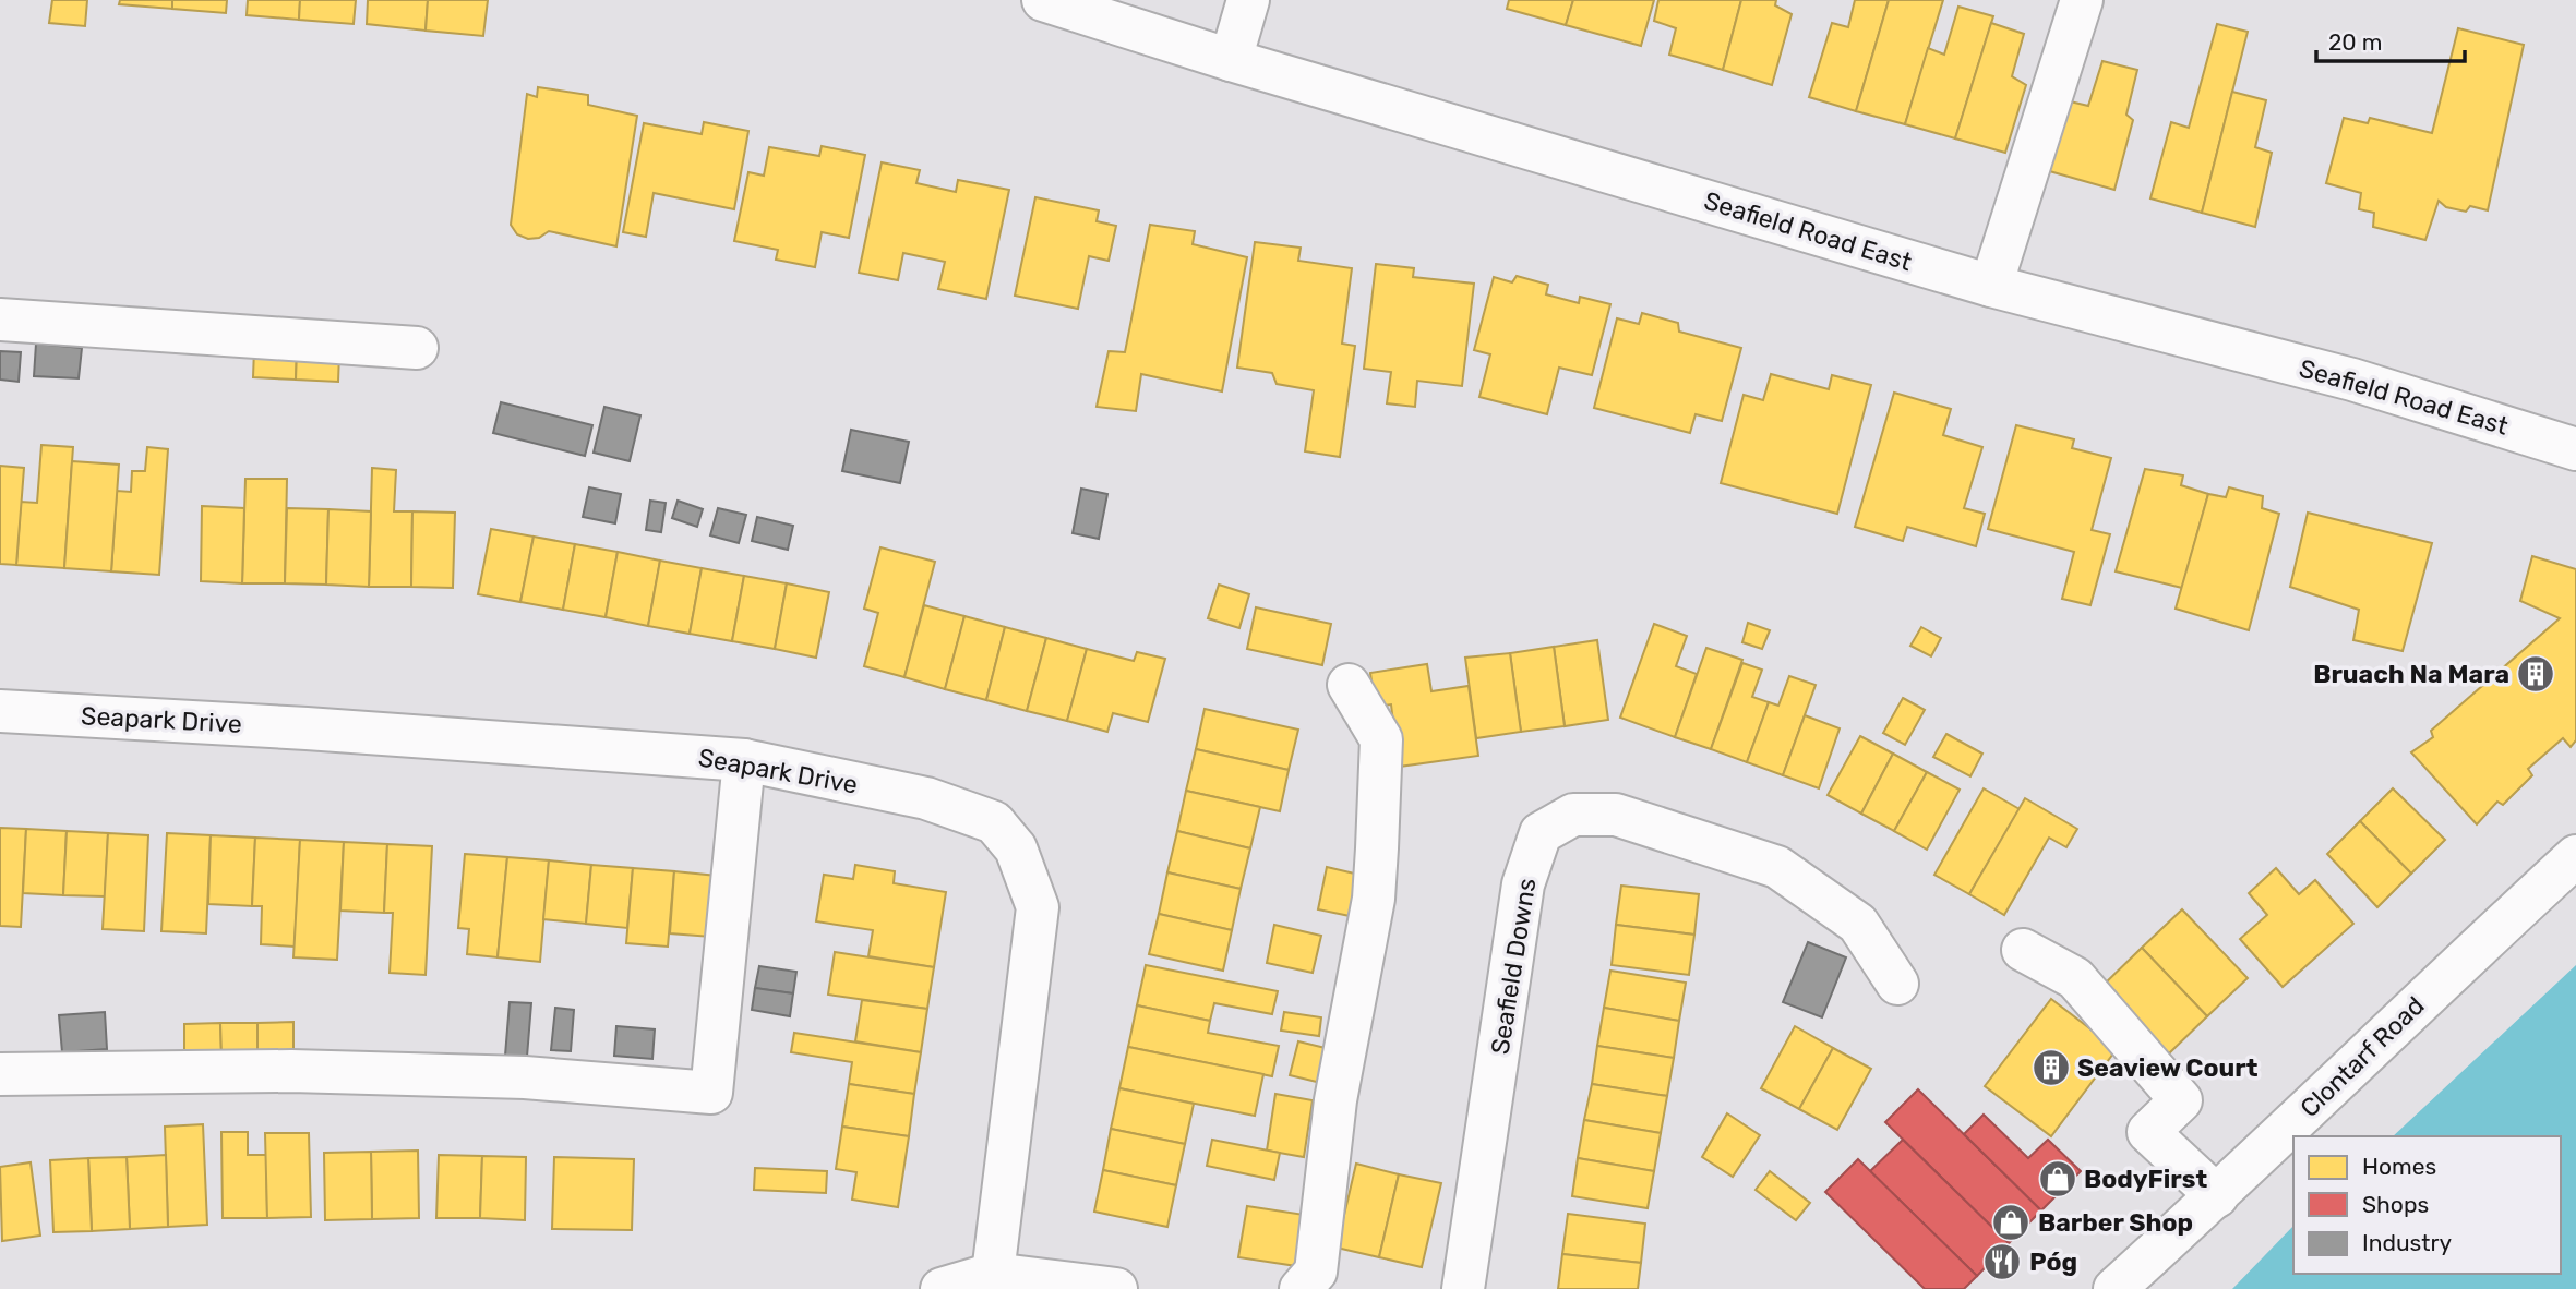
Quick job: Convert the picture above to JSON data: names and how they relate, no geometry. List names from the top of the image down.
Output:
{
  "streets": {
    "street": [
      "Seafield Road East",
      "Seapark Drive",
      "Seafield Downs",
      "Clontarf Road"
    ]
  },
  "places": {
    "building": ["Bruach Na Mara", "Seaview Court"],
    "shop": ["BodyFirst", "Barber Shop"],
    "restaurant": ["Póg"]
  },
  "legend": ["Homes", "Shops", "Industry"],
  "scale_bar": "20 m"
}
